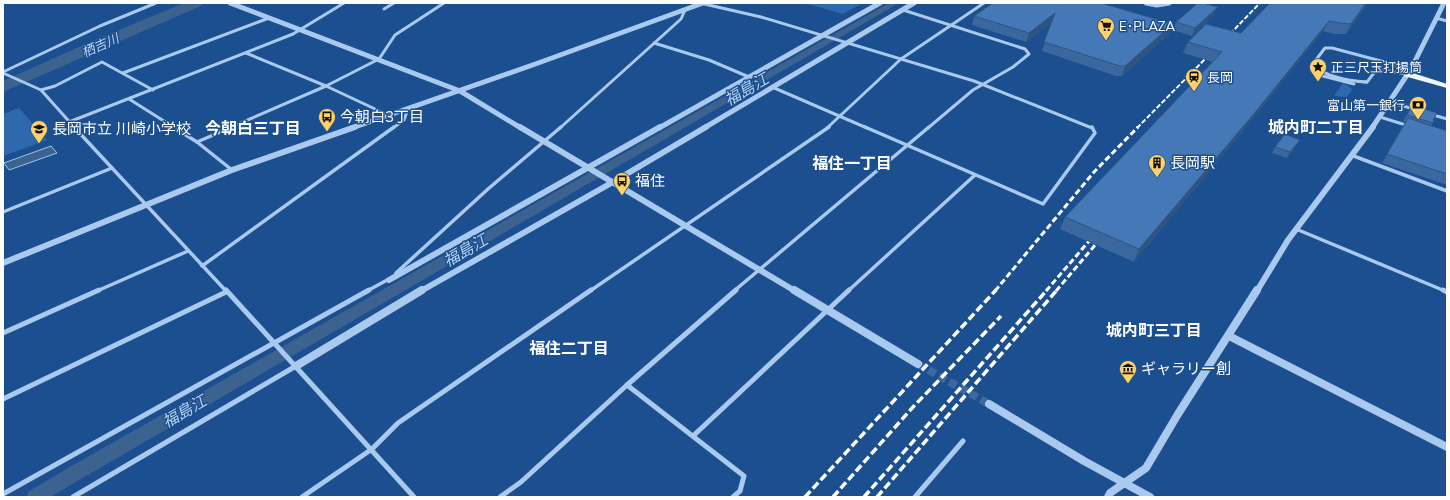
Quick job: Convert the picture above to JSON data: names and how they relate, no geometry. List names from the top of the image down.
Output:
{
  "districts": [
    "城内町二丁目",
    "今朝白三丁目",
    "福住一丁目",
    "城内町三丁目",
    "福住二丁目"
  ],
  "water": ["栖吉川", "福島江"],
  "places": {
    "supermarket": ["E･PLAZA"],
    "place": ["正三尺玉打揚筒"],
    "station": ["長岡"],
    "bank": ["富山第一銀行"],
    "bus stop": ["今朝白3丁目", "福住"],
    "school or university": ["長岡市立 川崎小学校"],
    "building": ["長岡駅"],
    "museum": ["ギャラリー創"]
  }
}
